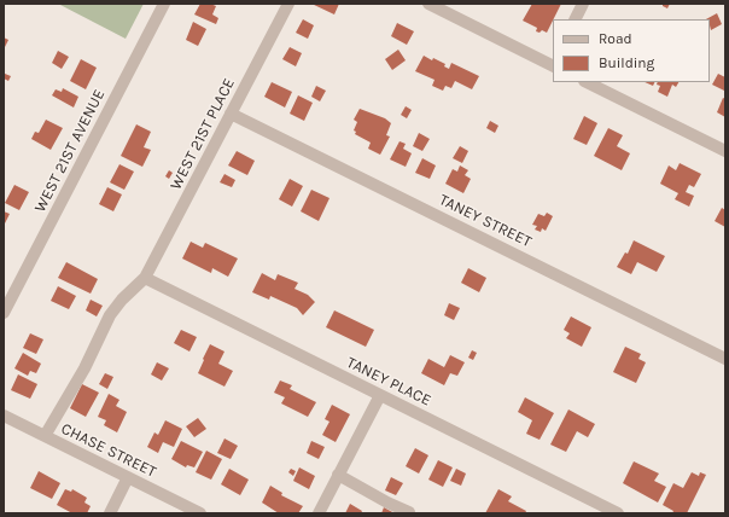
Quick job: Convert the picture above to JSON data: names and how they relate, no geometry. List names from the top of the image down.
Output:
{
  "streets": {
    "street": [
      "WEST 21ST PLACE",
      "WEST 21ST AVENUE",
      "TANEY STREET",
      "TANEY PLACE",
      "CHASE STREET"
    ]
  },
  "crossings": [
    ["WEST 21ST PLACE", "TANEY STREET"],
    ["WEST 21ST PLACE", "TANEY PLACE"],
    ["WEST 21ST PLACE", "CHASE STREET"]
  ],
  "legend": ["Road", "Building"]
}
